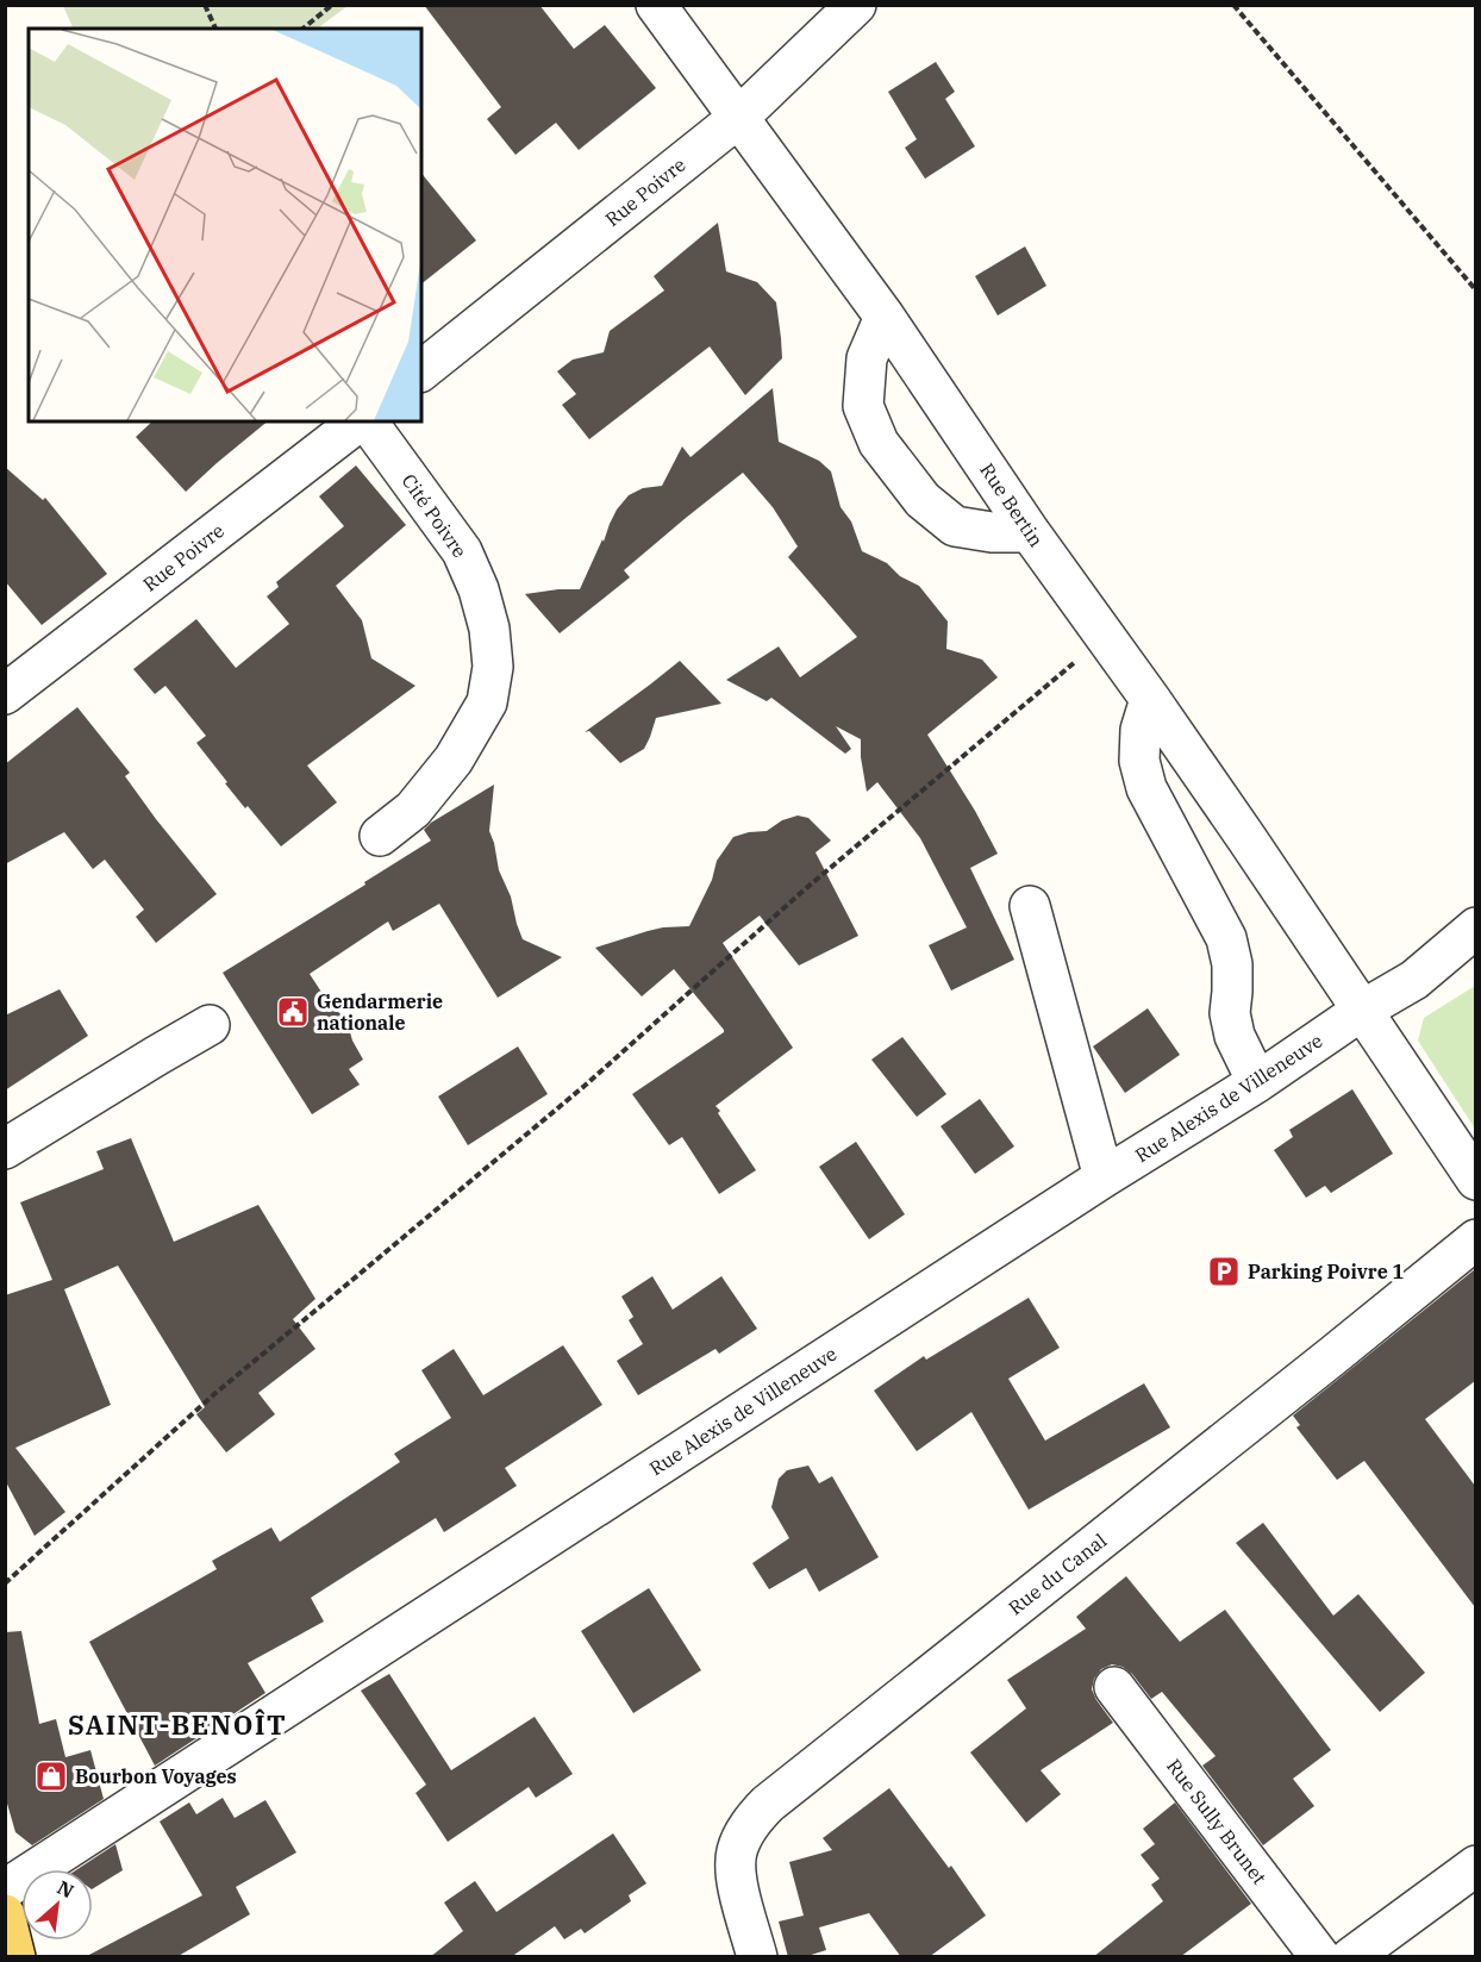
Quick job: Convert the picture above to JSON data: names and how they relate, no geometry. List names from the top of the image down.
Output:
{
  "streets": {
    "street": [
      "Rue Poivre",
      "Rue Bertin",
      "Cité Poivre",
      "Rue Alexis de Villeneuve",
      "Rue du Canal",
      "Rue Sully Brunet"
    ]
  },
  "crossings": [
    ["Rue Poivre", "Rue Bertin"],
    ["Rue Bertin", "Rue Alexis de Villeneuve"]
  ],
  "districts": ["SAINT-BENOÎT"],
  "places": {
    "public building": ["Gendarmerie nationale"],
    "parking": ["Parking Poivre 1"],
    "shop": ["Bourbon Voyages"]
  },
  "north": "top right"
}
